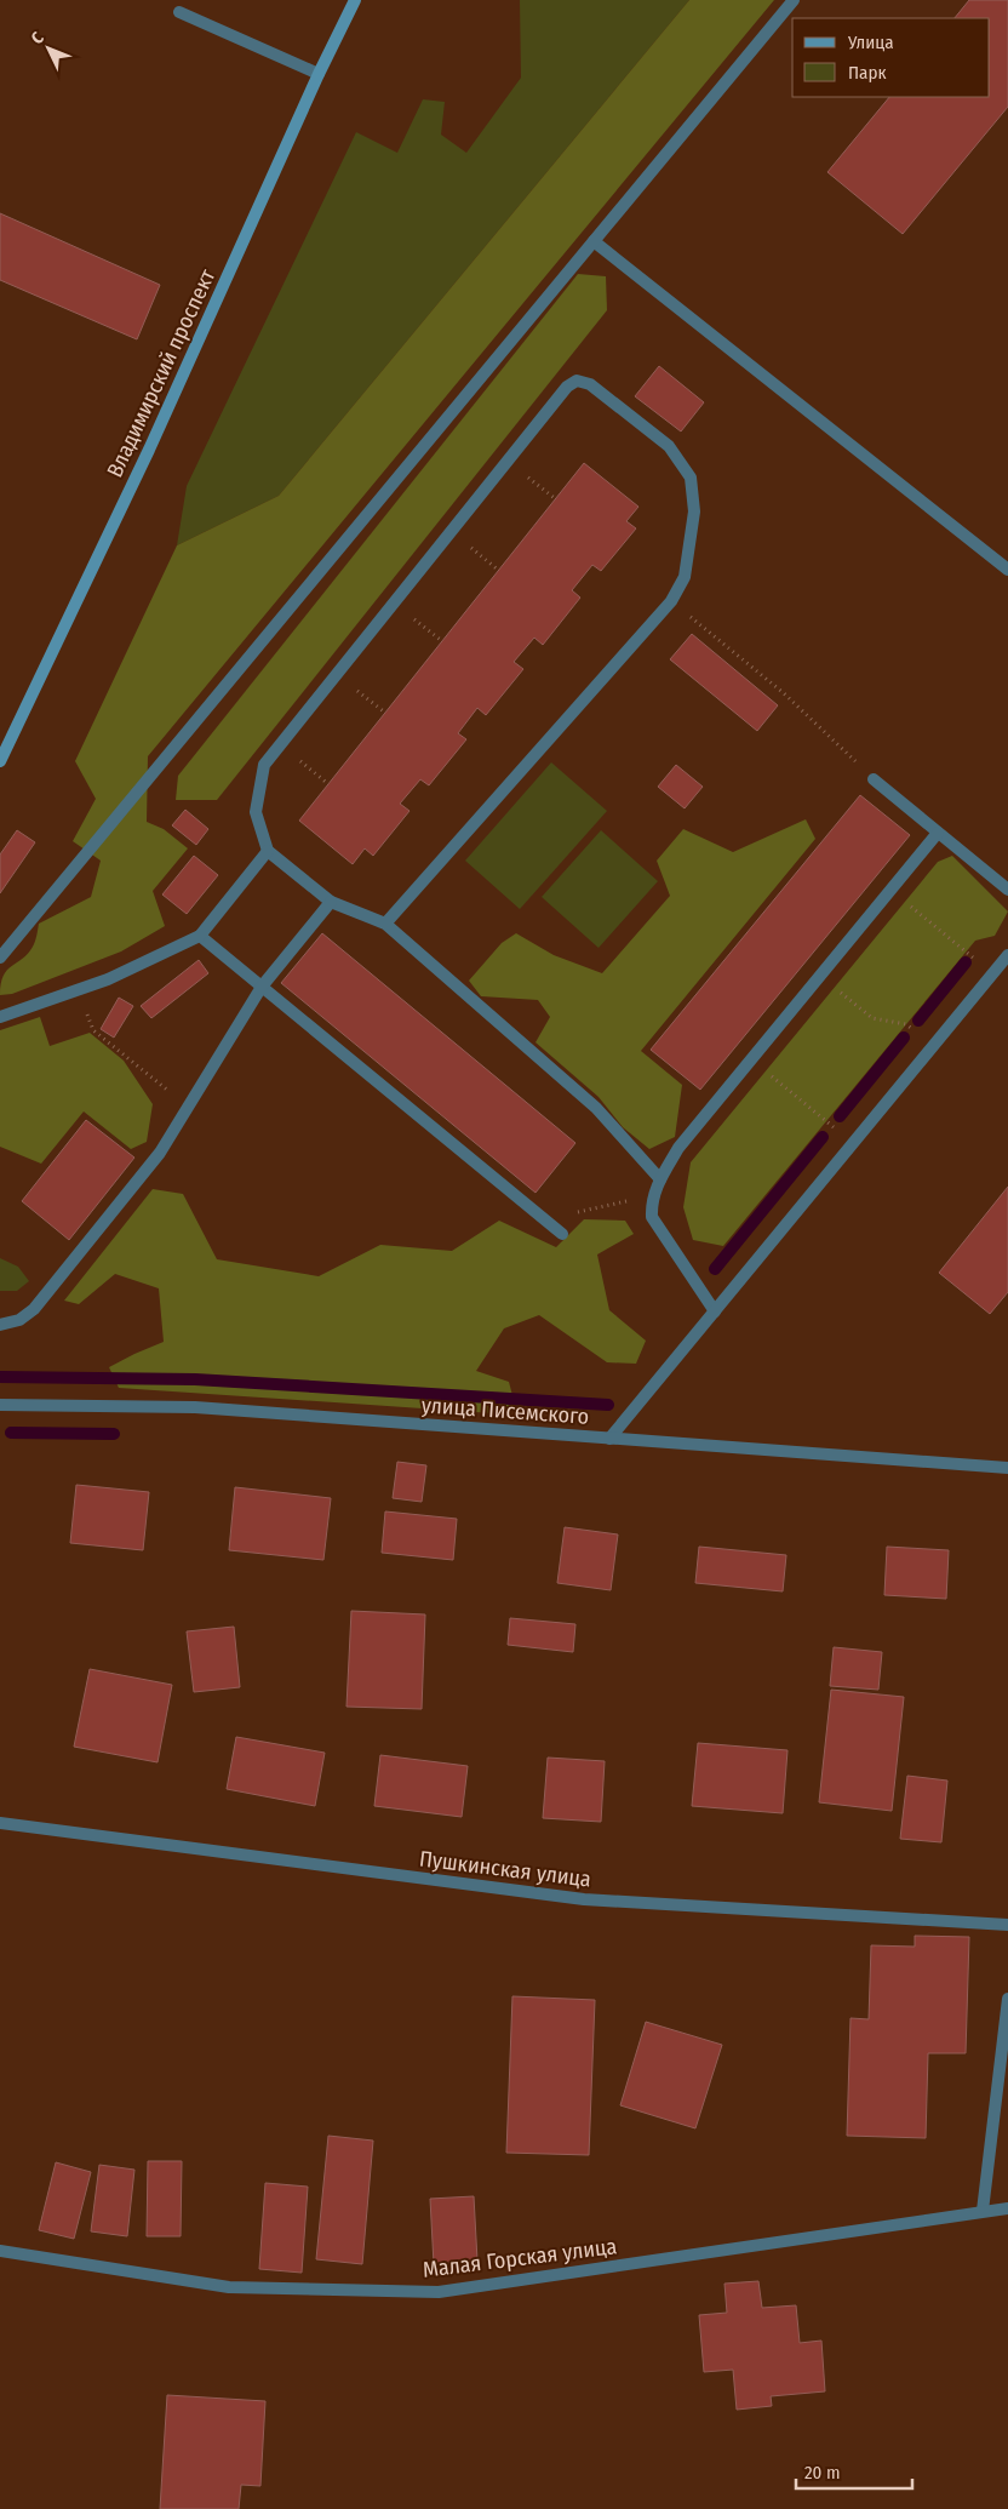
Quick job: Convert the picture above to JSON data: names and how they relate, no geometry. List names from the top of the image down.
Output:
{
  "streets": {
    "main road": ["Владимирский проспект"],
    "street": ["улица Писемского", "Пушкинская улица", "Малая Горская улица"]
  },
  "legend": ["Улица", "Парк"],
  "scale_bar": "20 m",
  "north": "top left"
}
